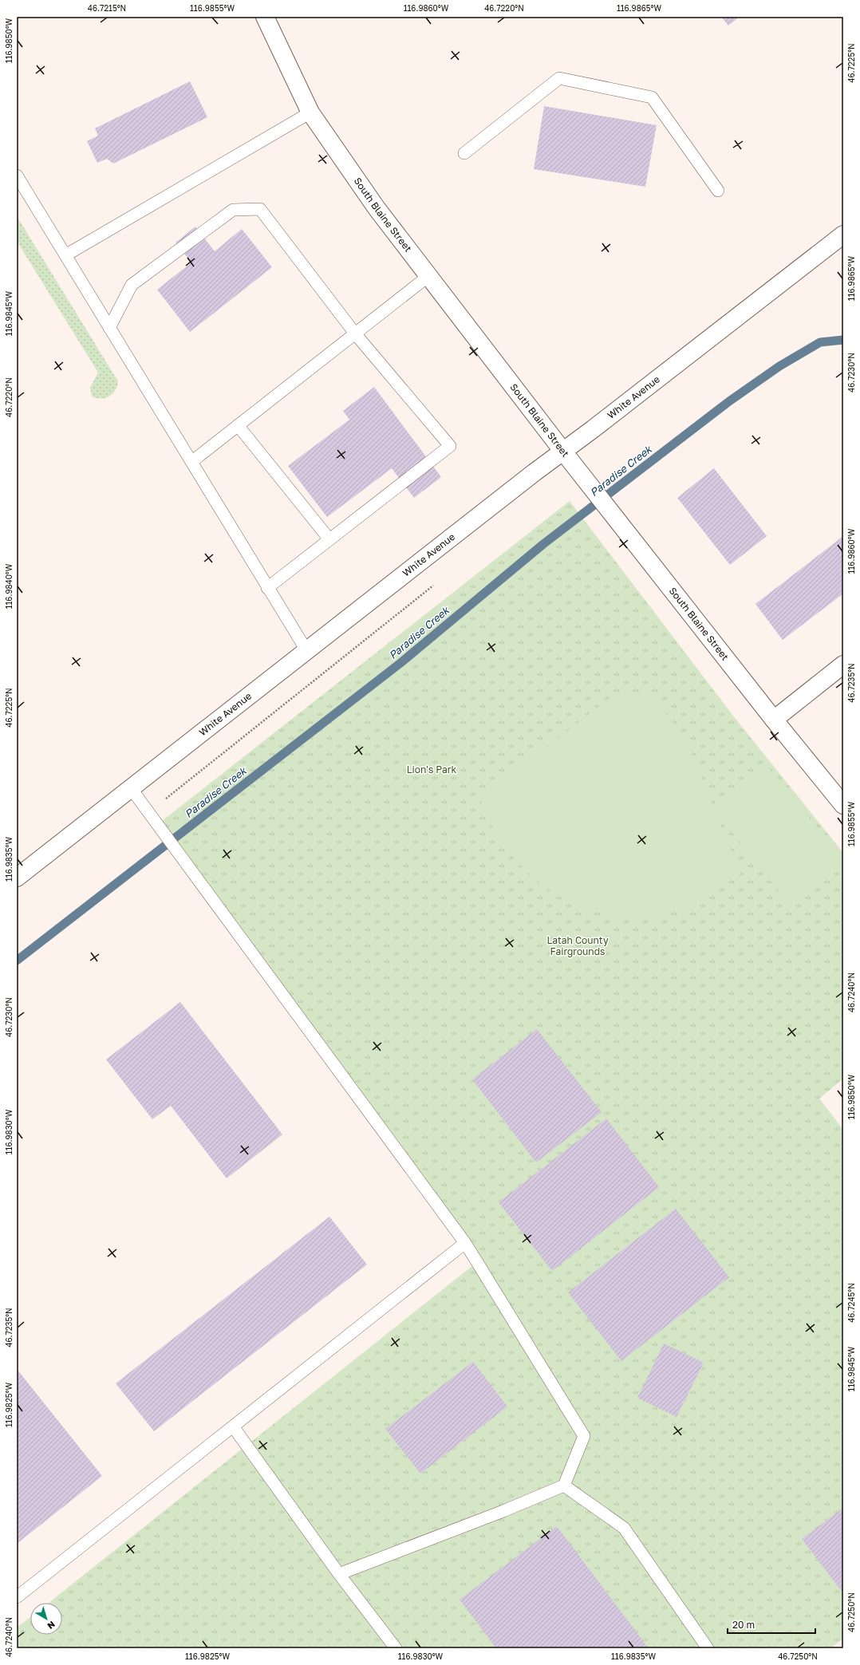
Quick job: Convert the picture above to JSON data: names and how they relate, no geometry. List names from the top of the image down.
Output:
{
  "streets": {
    "street": ["South Blaine Street", "White Avenue"]
  },
  "crossings": [
    ["South Blaine Street", "White Avenue"]
  ],
  "water": ["Paradise Creek"],
  "parks": ["Lion's Park", "Latah County Fairgrounds"],
  "scale_bar": "20 m",
  "north": "bottom right",
  "coordinates": [
    "46.7215°N",
    "116.9855°W",
    "116.9860°W",
    "46.7220°N",
    "116.9865°W",
    "116.9850°W",
    "46.7225°N",
    "116.9845°W",
    "46.7230°N",
    "116.9840°W",
    "46.7235°N",
    "116.9835°W",
    "46.7240°N",
    "116.9830°W",
    "46.7245°N",
    "116.9825°W",
    "46.7250°N"
  ]
}
